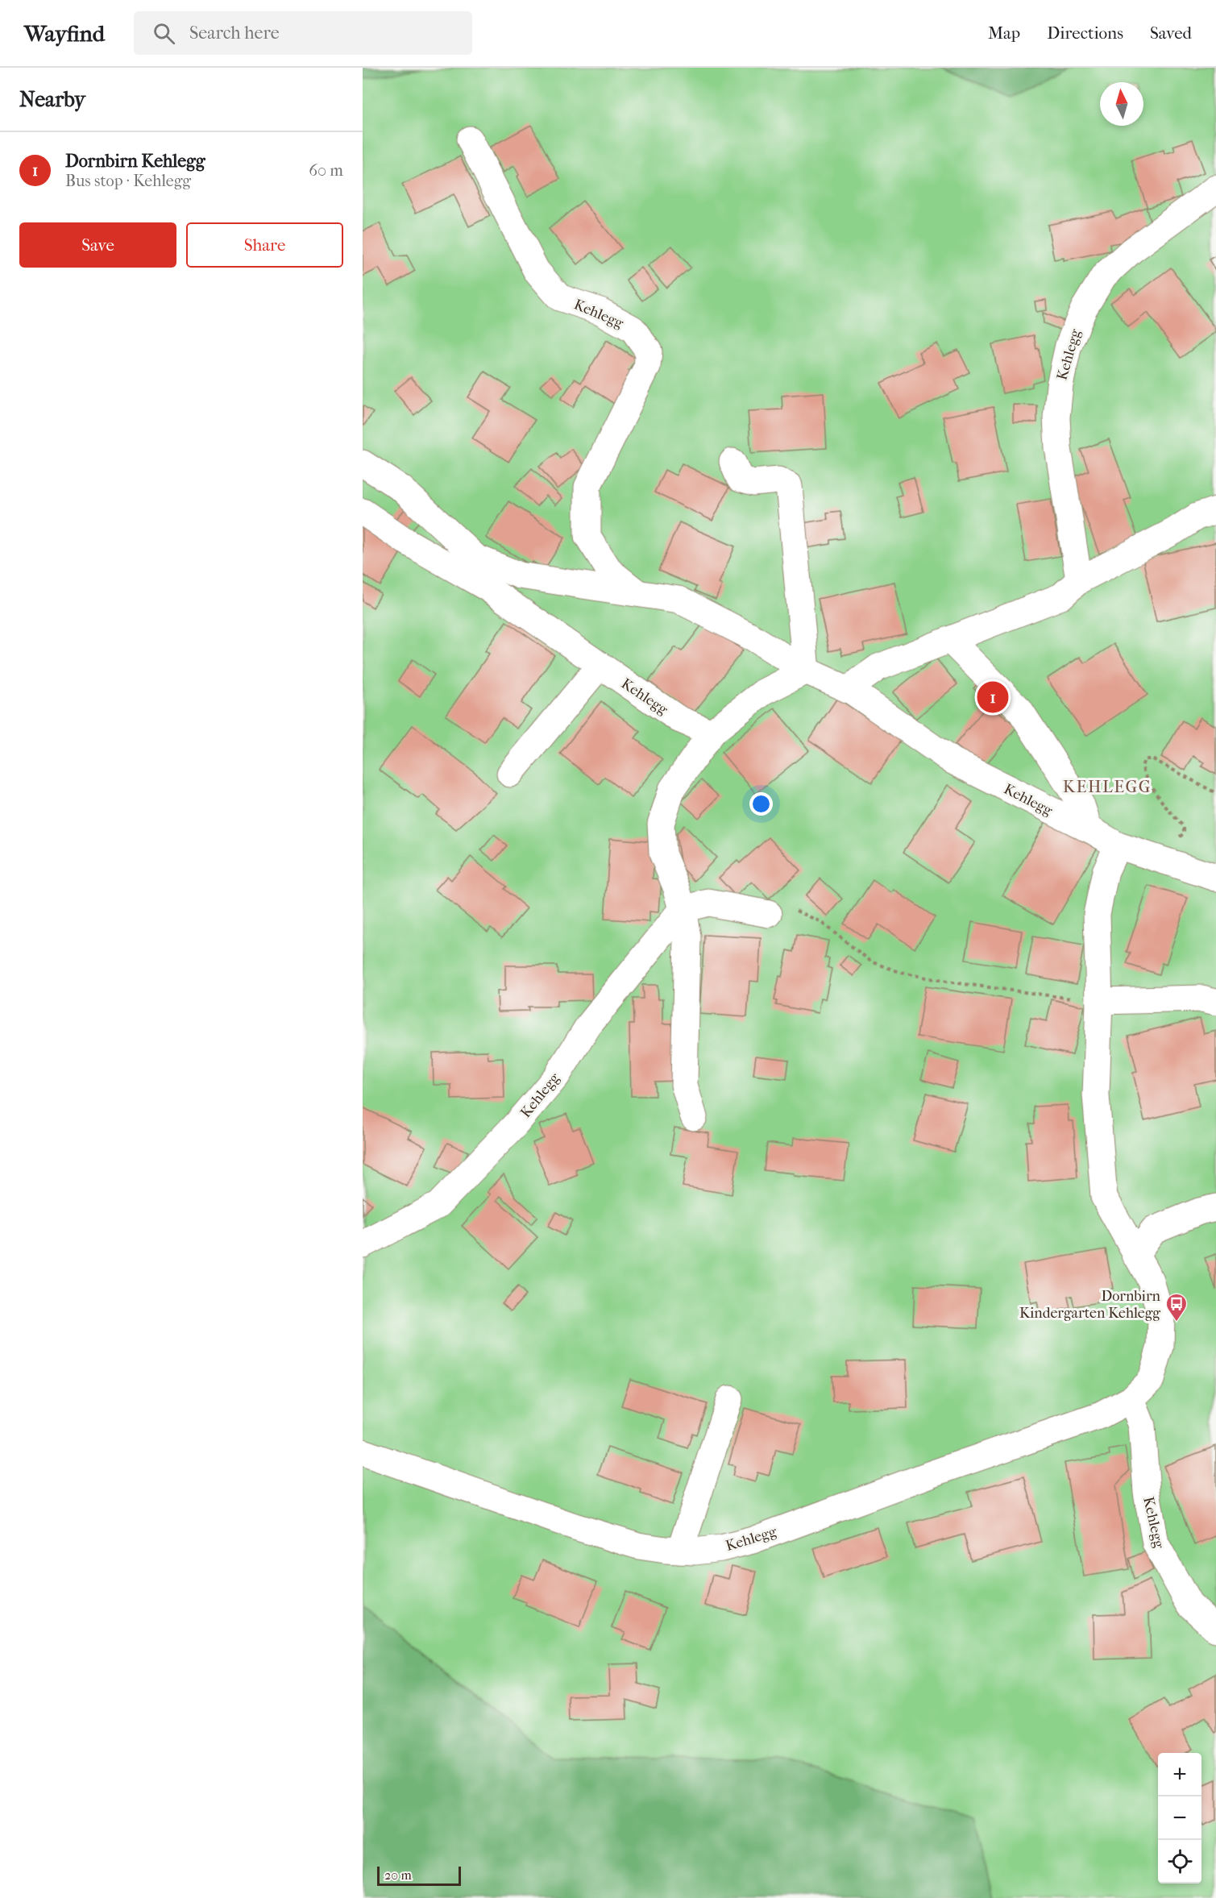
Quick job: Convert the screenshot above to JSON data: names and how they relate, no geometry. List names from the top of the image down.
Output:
{
  "streets": {
    "street": ["Kehlegg"]
  },
  "districts": ["KEHLEGG"],
  "places": {
    "bus stop": ["Dornbirn Kindergarten Kehlegg"]
  },
  "scale_bar": "20 m",
  "north": "top",
  "page": {
    "header": "Wayfind",
    "search": "Search here",
    "nav": ["Map", "Directions", "Saved"],
    "heading": "Nearby",
    "list": [
      {
        "mark": "1",
        "name": "Dornbirn Kehlegg",
        "note": "Bus stop · Kehlegg",
        "value": "60 m"
      }
    ],
    "buttons": ["Save", "Share"],
    "pins": "1",
    "map_buttons": ["+", "−"],
    "scale": "20 m"
  }
}
